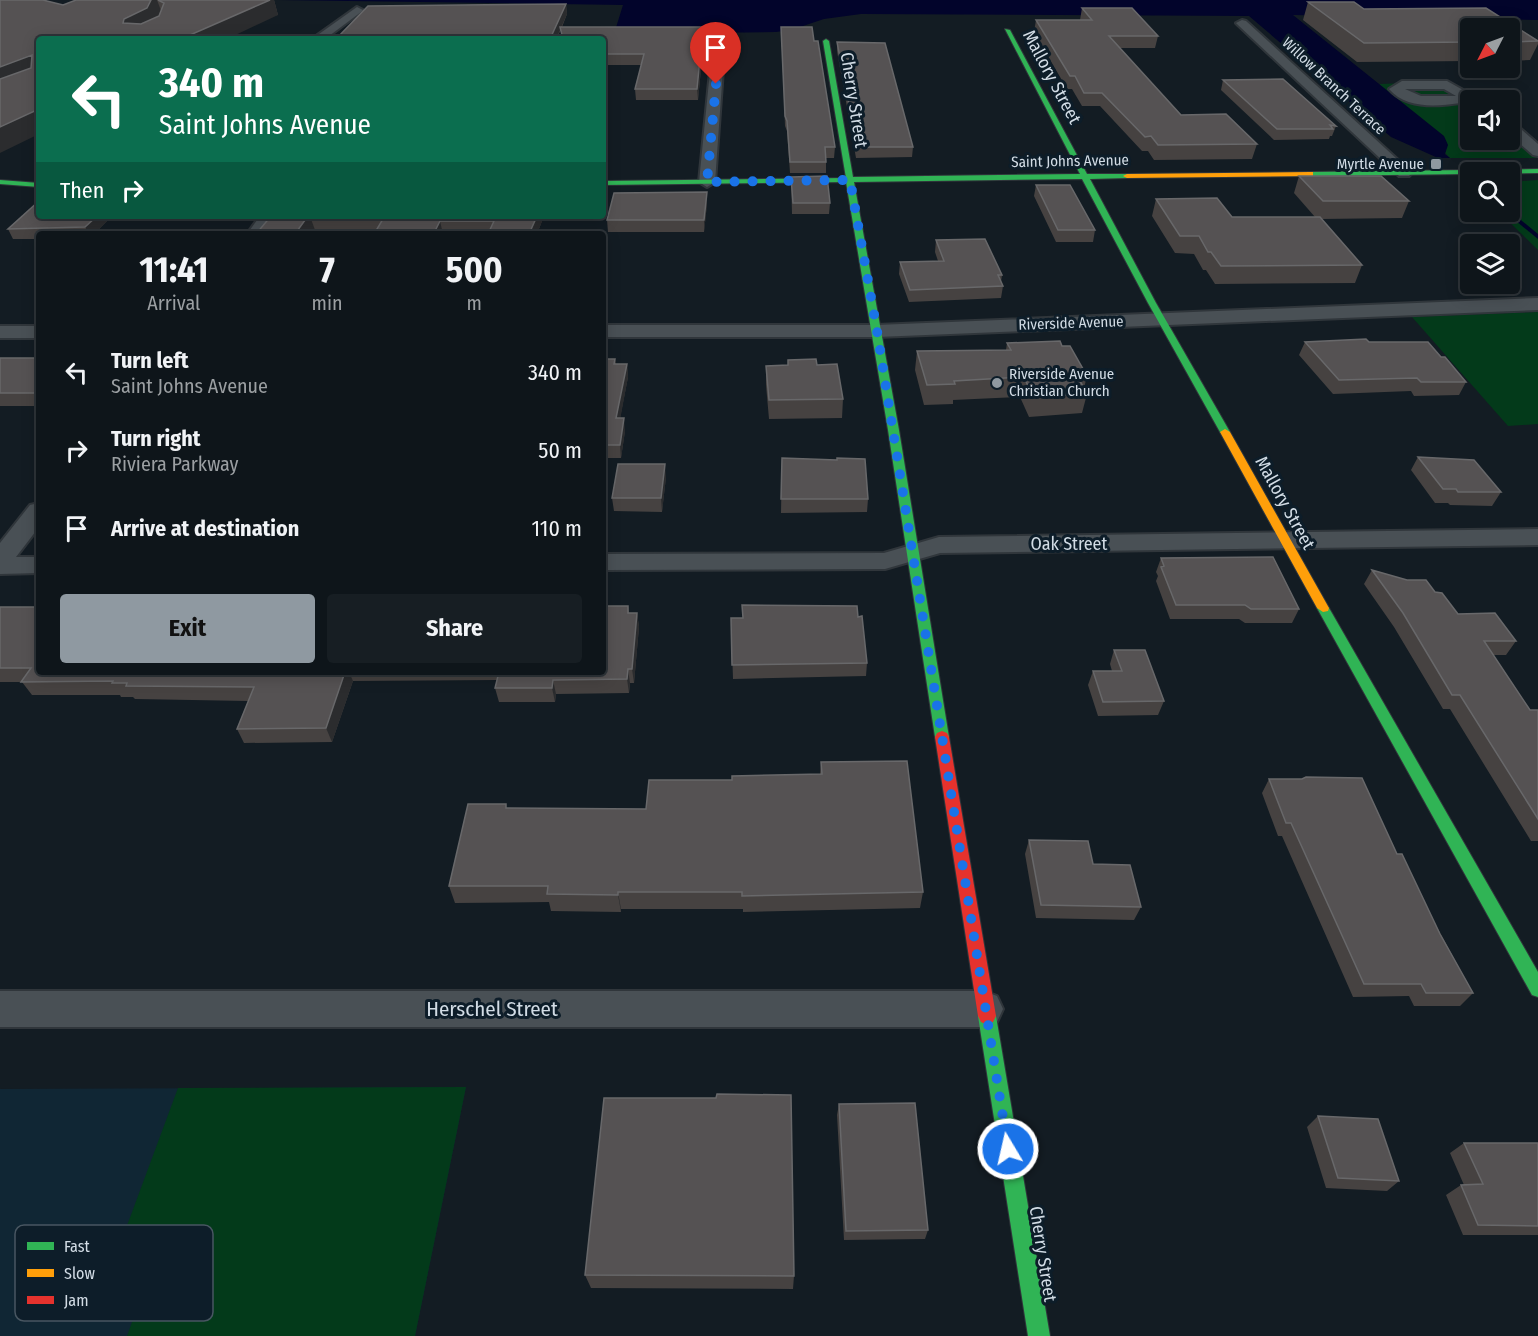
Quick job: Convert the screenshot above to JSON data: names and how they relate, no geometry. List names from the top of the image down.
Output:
{
  "streets": {
    "street": [
      "Mallory Street",
      "Willow Branch Terrace",
      "Cherry Street",
      "Saint Johns Avenue",
      "Riverside Avenue",
      "Oak Street",
      "Herschel Street"
    ]
  },
  "crossings": [
    ["Mallory Street", "Saint Johns Avenue"],
    ["Mallory Street", "Riverside Avenue"],
    ["Mallory Street", "Oak Street"],
    ["Willow Branch Terrace", "Saint Johns Avenue"],
    ["Cherry Street", "Saint Johns Avenue"],
    ["Cherry Street", "Riverside Avenue"],
    ["Cherry Street", "Oak Street"],
    ["Cherry Street", "Herschel Street"]
  ],
  "places": {
    "transit": ["Myrtle Avenue"],
    "other": ["Riverside Avenue Christian Church"]
  },
  "legend": ["Fast", "Slow", "Jam"],
  "north": "bottom left",
  "page": {
    "turn": ["340 m", "Saint Johns Avenue"],
    "then": "Then",
    "eta": [
      "11:41",
      "Arrival",
      "7",
      "min",
      "500",
      "m"
    ],
    "list": [
      {
        "name": "Turn left",
        "note": "Saint Johns Avenue",
        "value": "340 m"
      },
      {
        "name": "Turn right",
        "note": "Riviera Parkway",
        "value": "50 m"
      },
      {
        "name": "Arrive at destination",
        "value": "110 m"
      }
    ],
    "buttons": ["Exit", "Share"]
  }
}
